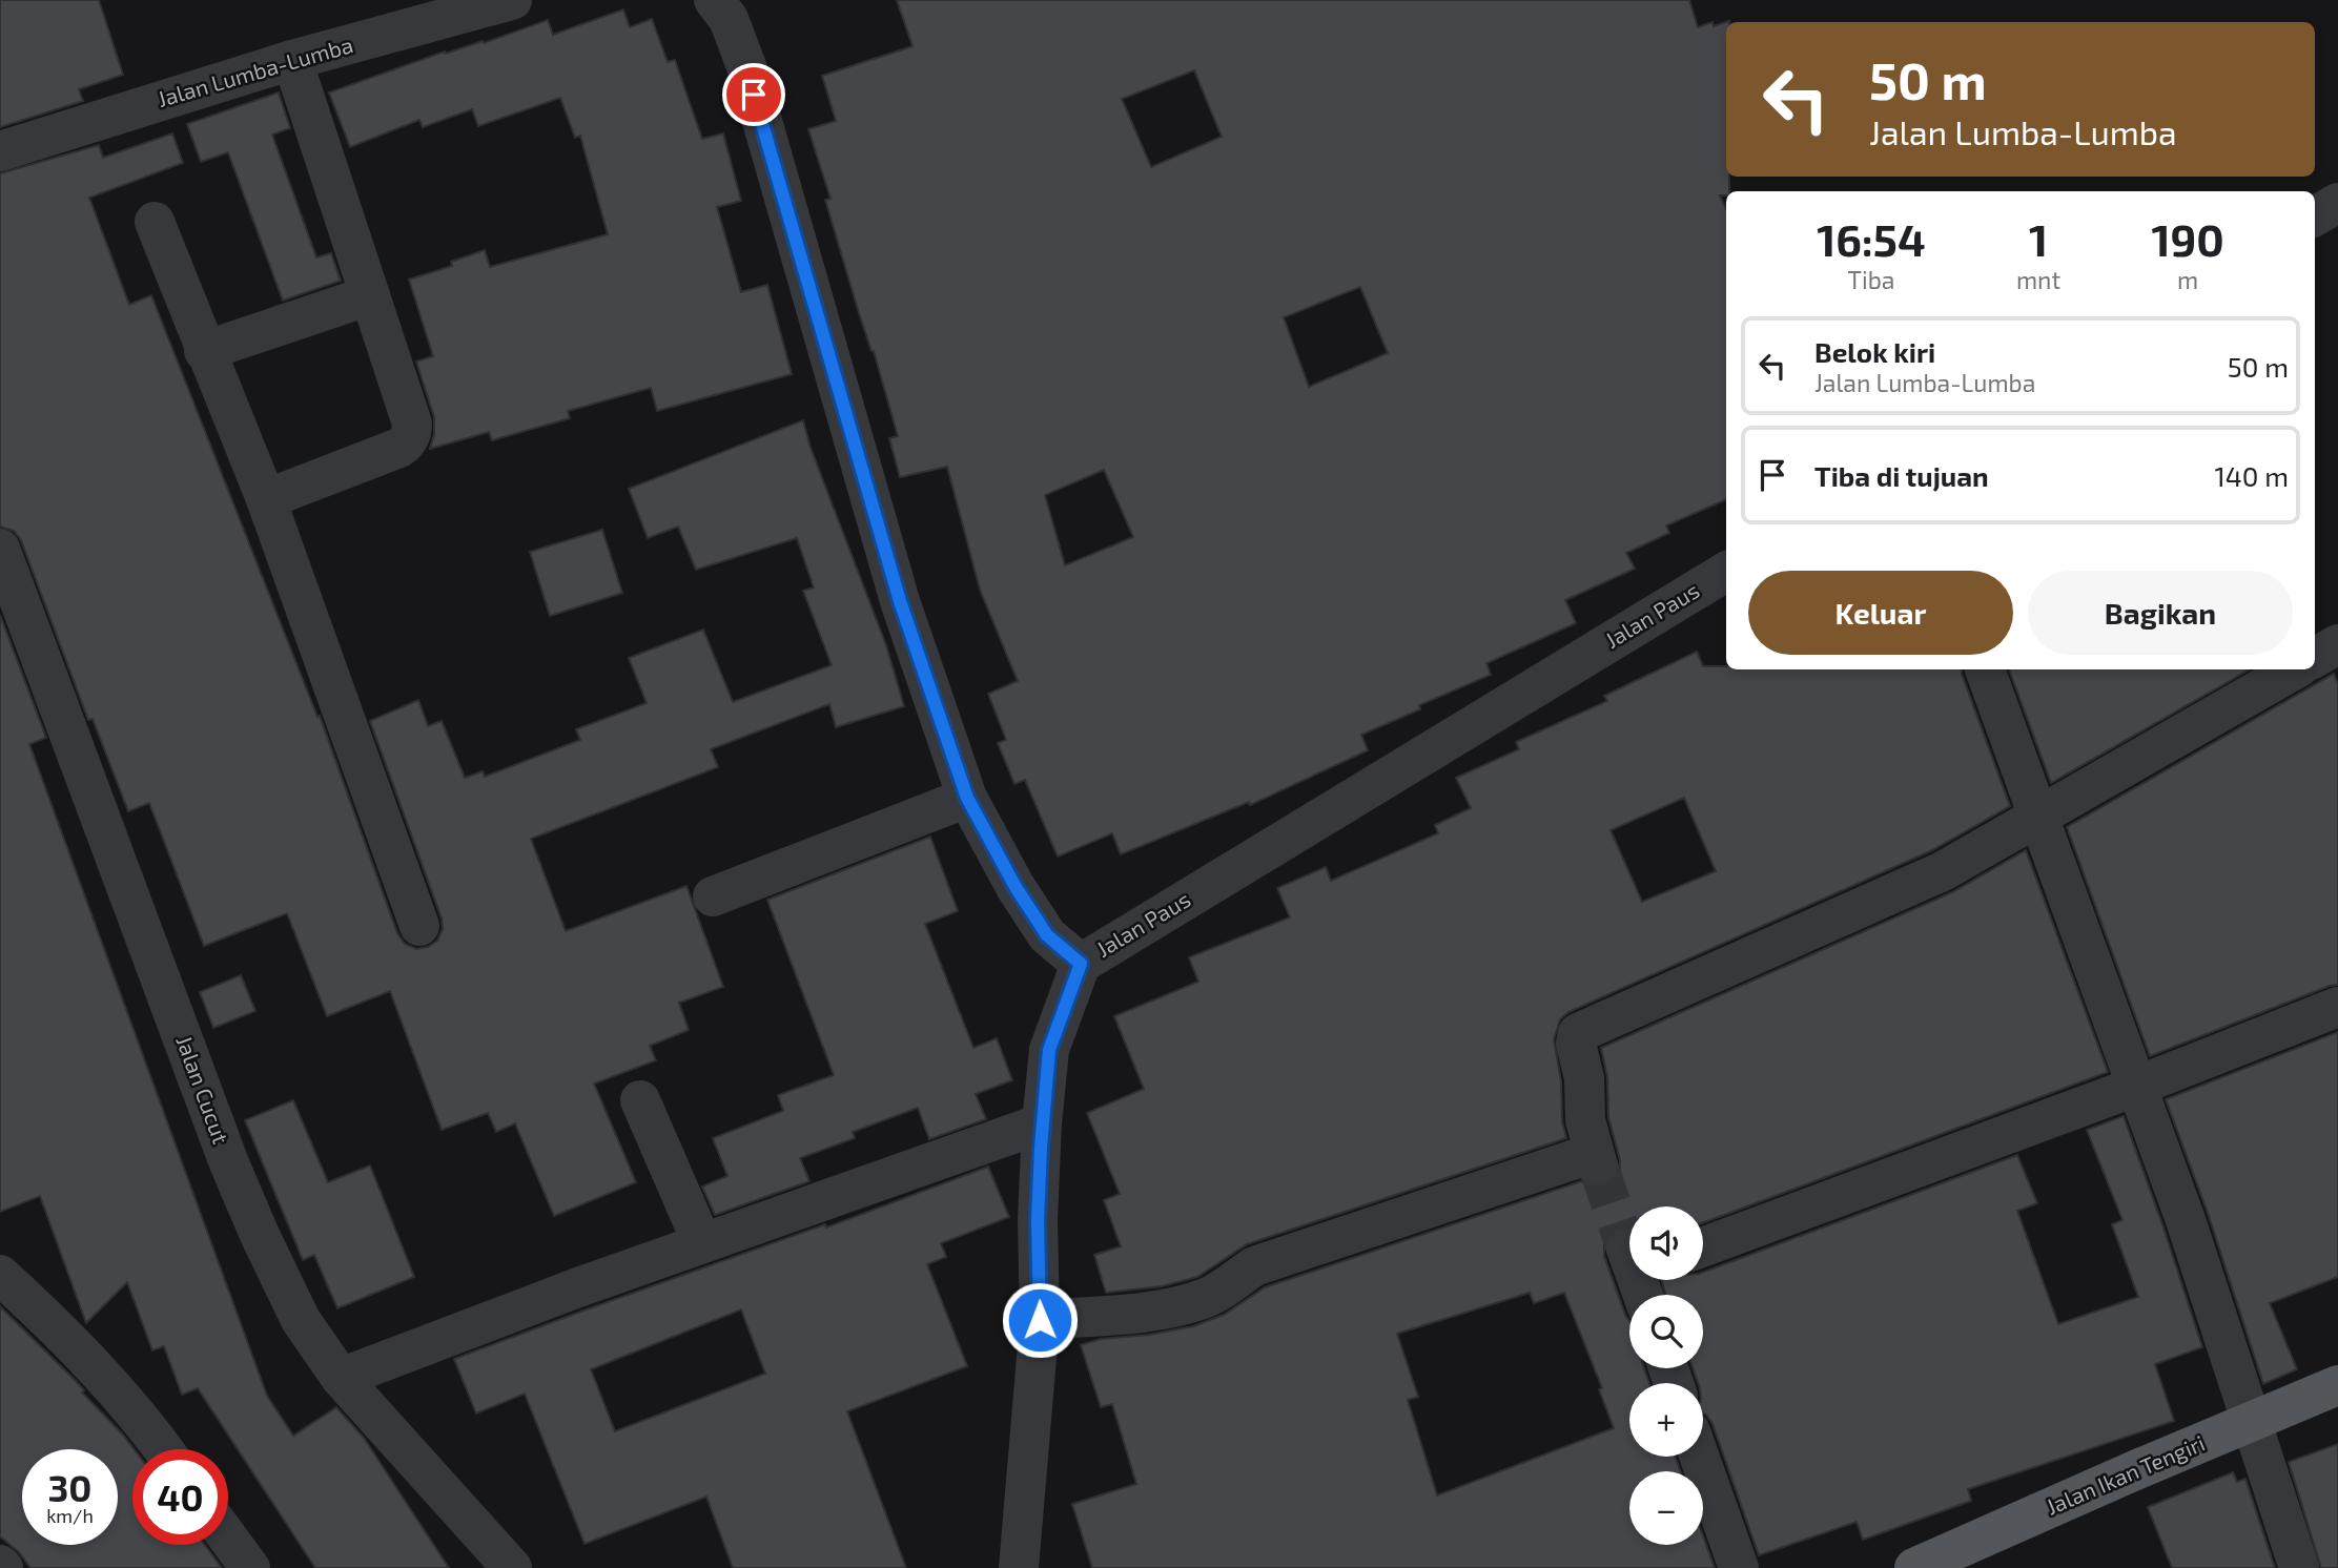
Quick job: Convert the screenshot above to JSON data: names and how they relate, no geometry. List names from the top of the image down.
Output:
{
  "streets": {
    "main road": ["Jalan Ikan Tengiri"],
    "street": ["Jalan Lumba-Lumba", "Jalan Paus", "Jalan Cucut"]
  },
  "page": {
    "turn": ["50 m", "Jalan Lumba-Lumba"],
    "eta": [
      "16:54",
      "Tiba",
      "1",
      "mnt",
      "190",
      "m"
    ],
    "list": [
      {
        "name": "Belok kiri",
        "note": "Jalan Lumba-Lumba",
        "value": "50 m"
      },
      {
        "name": "Tiba di tujuan",
        "value": "140 m"
      }
    ],
    "buttons": ["Keluar", "Bagikan"],
    "map_buttons": ["+", "−"],
    "speed": "30 km/h",
    "limit": "40"
  }
}
